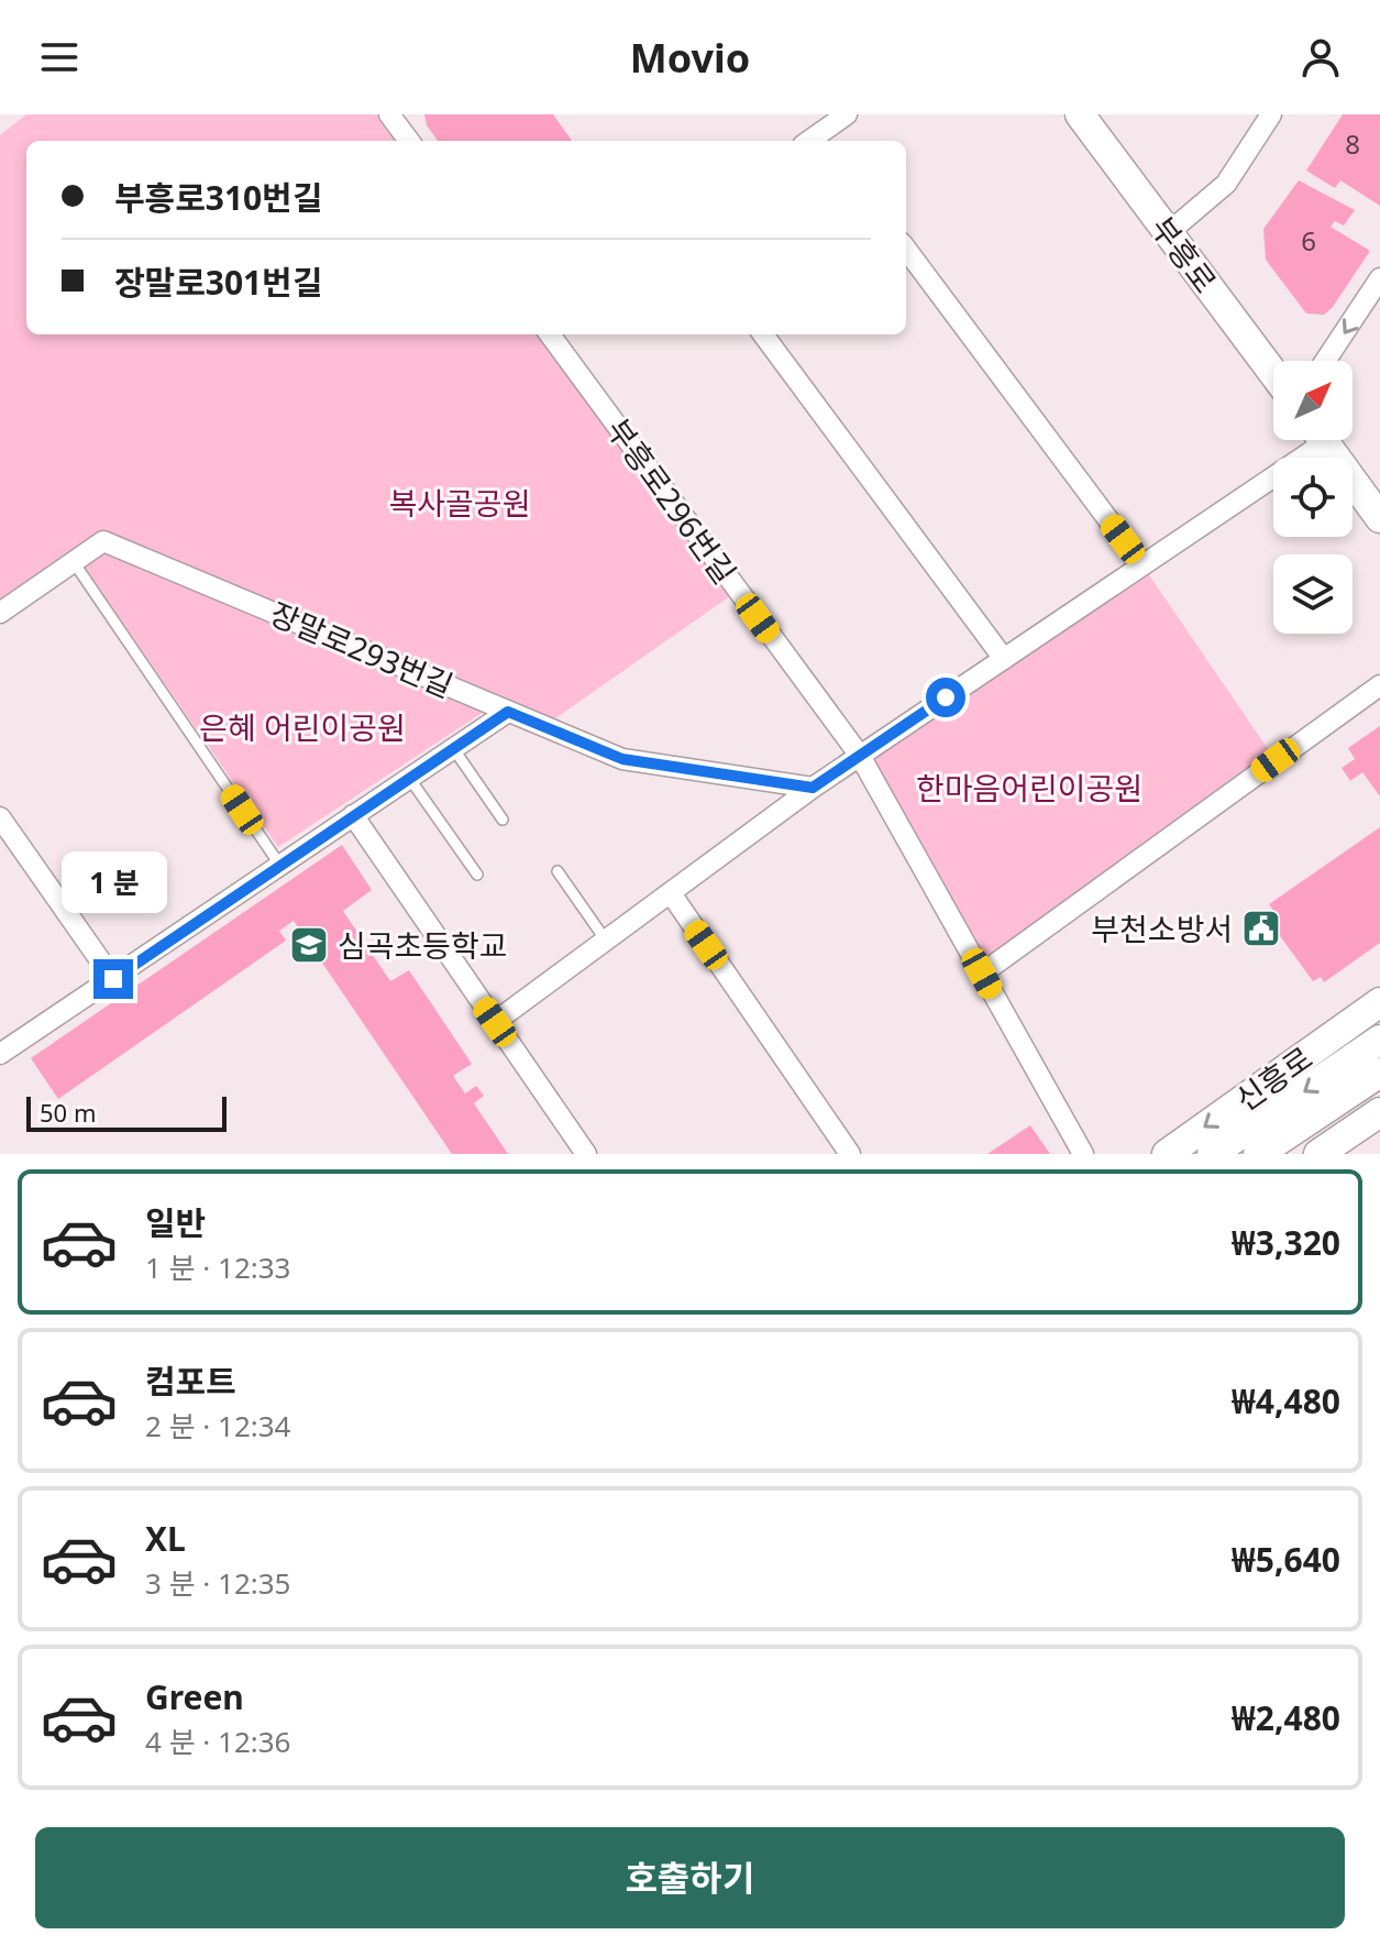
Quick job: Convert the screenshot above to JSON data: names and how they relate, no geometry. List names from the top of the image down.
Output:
{
  "streets": {
    "street": [
      "부흥로",
      "부흥로296번길",
      "장말로293번길",
      "신흥로"
    ]
  },
  "parks": ["복사골공원", "은혜 어린이공원", "한마음어린이공원"],
  "places": {
    "public building": ["부천소방서"],
    "school or university": ["심곡초등학교"]
  },
  "house_numbers": ["8", "6"],
  "scale_bar": "50 m",
  "north": "top right",
  "page": {
    "header": "Movio",
    "banner": ["부흥로310번길", "장말로301번길"],
    "bubble": "1 분",
    "scale": "50 m",
    "list": [
      {
        "name": "일반",
        "note": "1 분 · 12:33",
        "value": "₩3,320"
      },
      {
        "name": "컴포트",
        "note": "2 분 · 12:34",
        "value": "₩4,480"
      },
      {
        "name": "XL",
        "note": "3 분 · 12:35",
        "value": "₩5,640"
      },
      {
        "name": "Green",
        "note": "4 분 · 12:36",
        "value": "₩2,480"
      }
    ],
    "buttons": "호출하기"
  }
}
